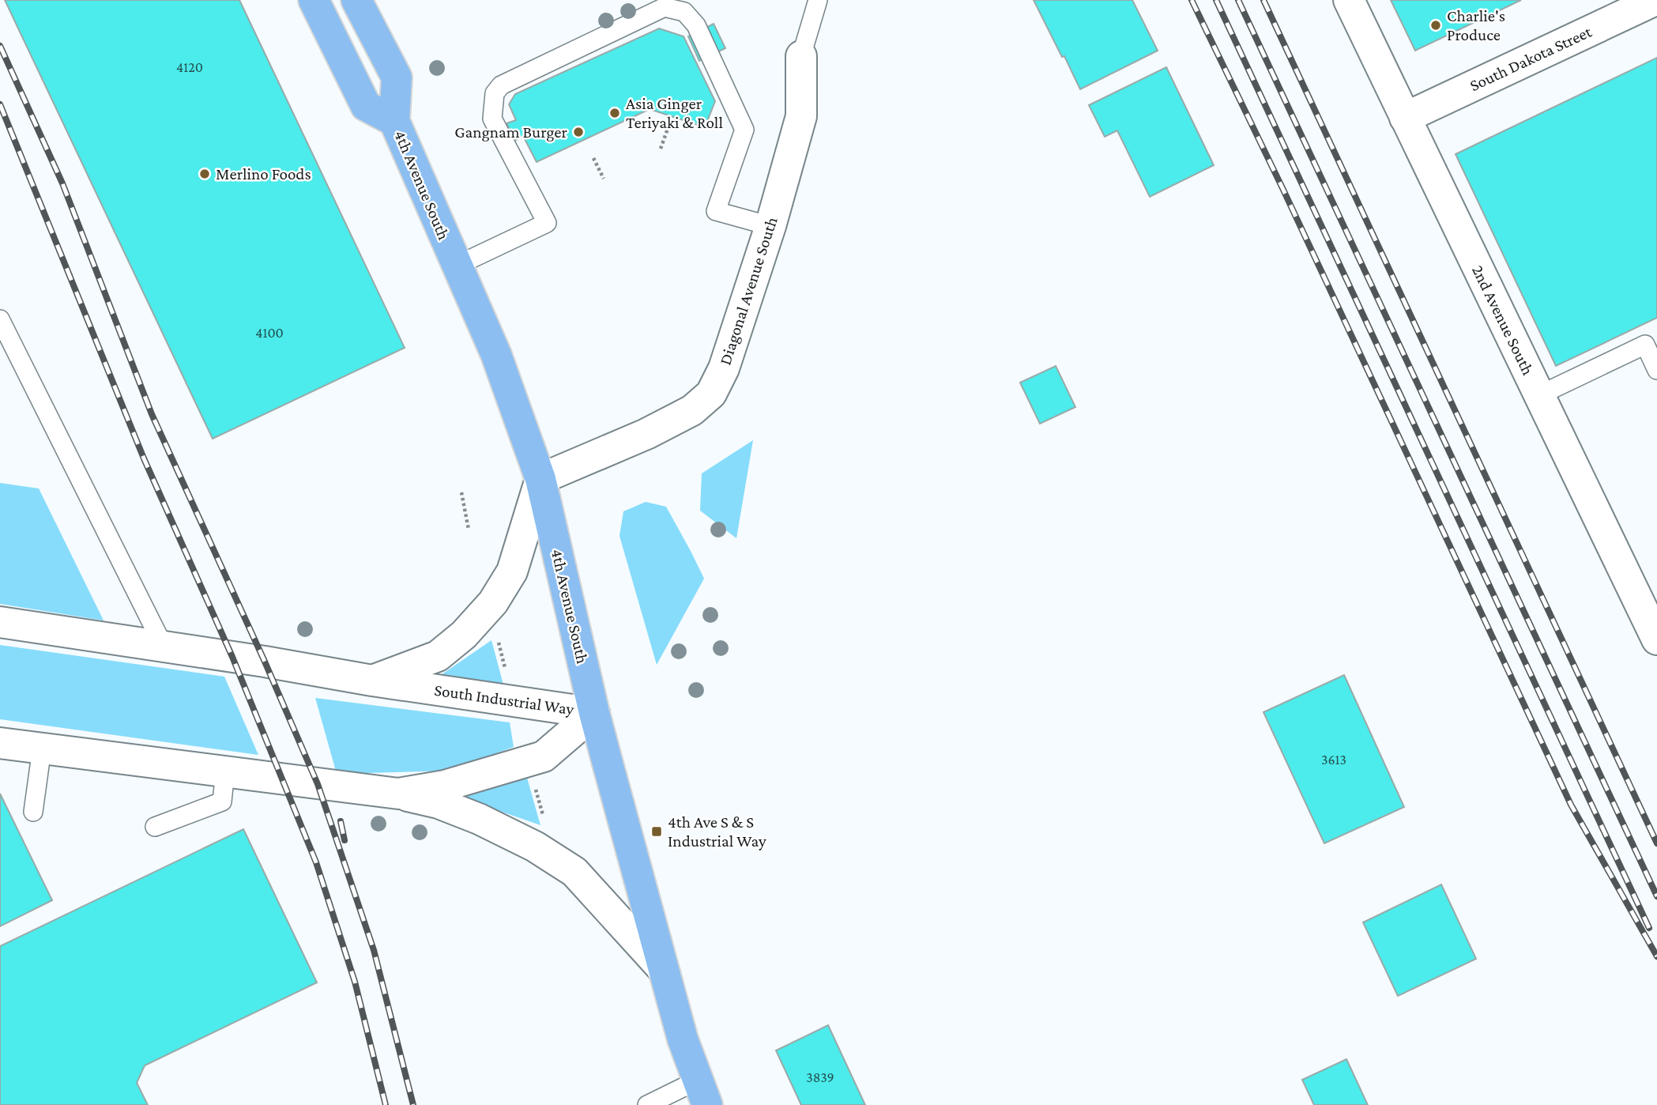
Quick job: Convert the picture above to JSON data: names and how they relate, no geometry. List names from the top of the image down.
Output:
{
  "streets": {
    "main road": ["4th Avenue South"],
    "street": [
      "South Dakota Street",
      "Diagonal Avenue South",
      "2nd Avenue South",
      "South Industrial Way"
    ]
  },
  "crossings": [
    ["South Dakota Street", "2nd Avenue South"],
    ["4th Avenue South", "Diagonal Avenue South"],
    ["4th Avenue South", "South Industrial Way"]
  ],
  "places": {
    "other": [
      "Charlie's Produce",
      "Asia Ginger Teriyaki & Roll",
      "Gangnam Burger",
      "Merlino Foods"
    ],
    "transit": ["4th Ave S & S Industrial Way"]
  },
  "house_numbers": [
    "4120",
    "4100",
    "3613",
    "3839"
  ]
}
